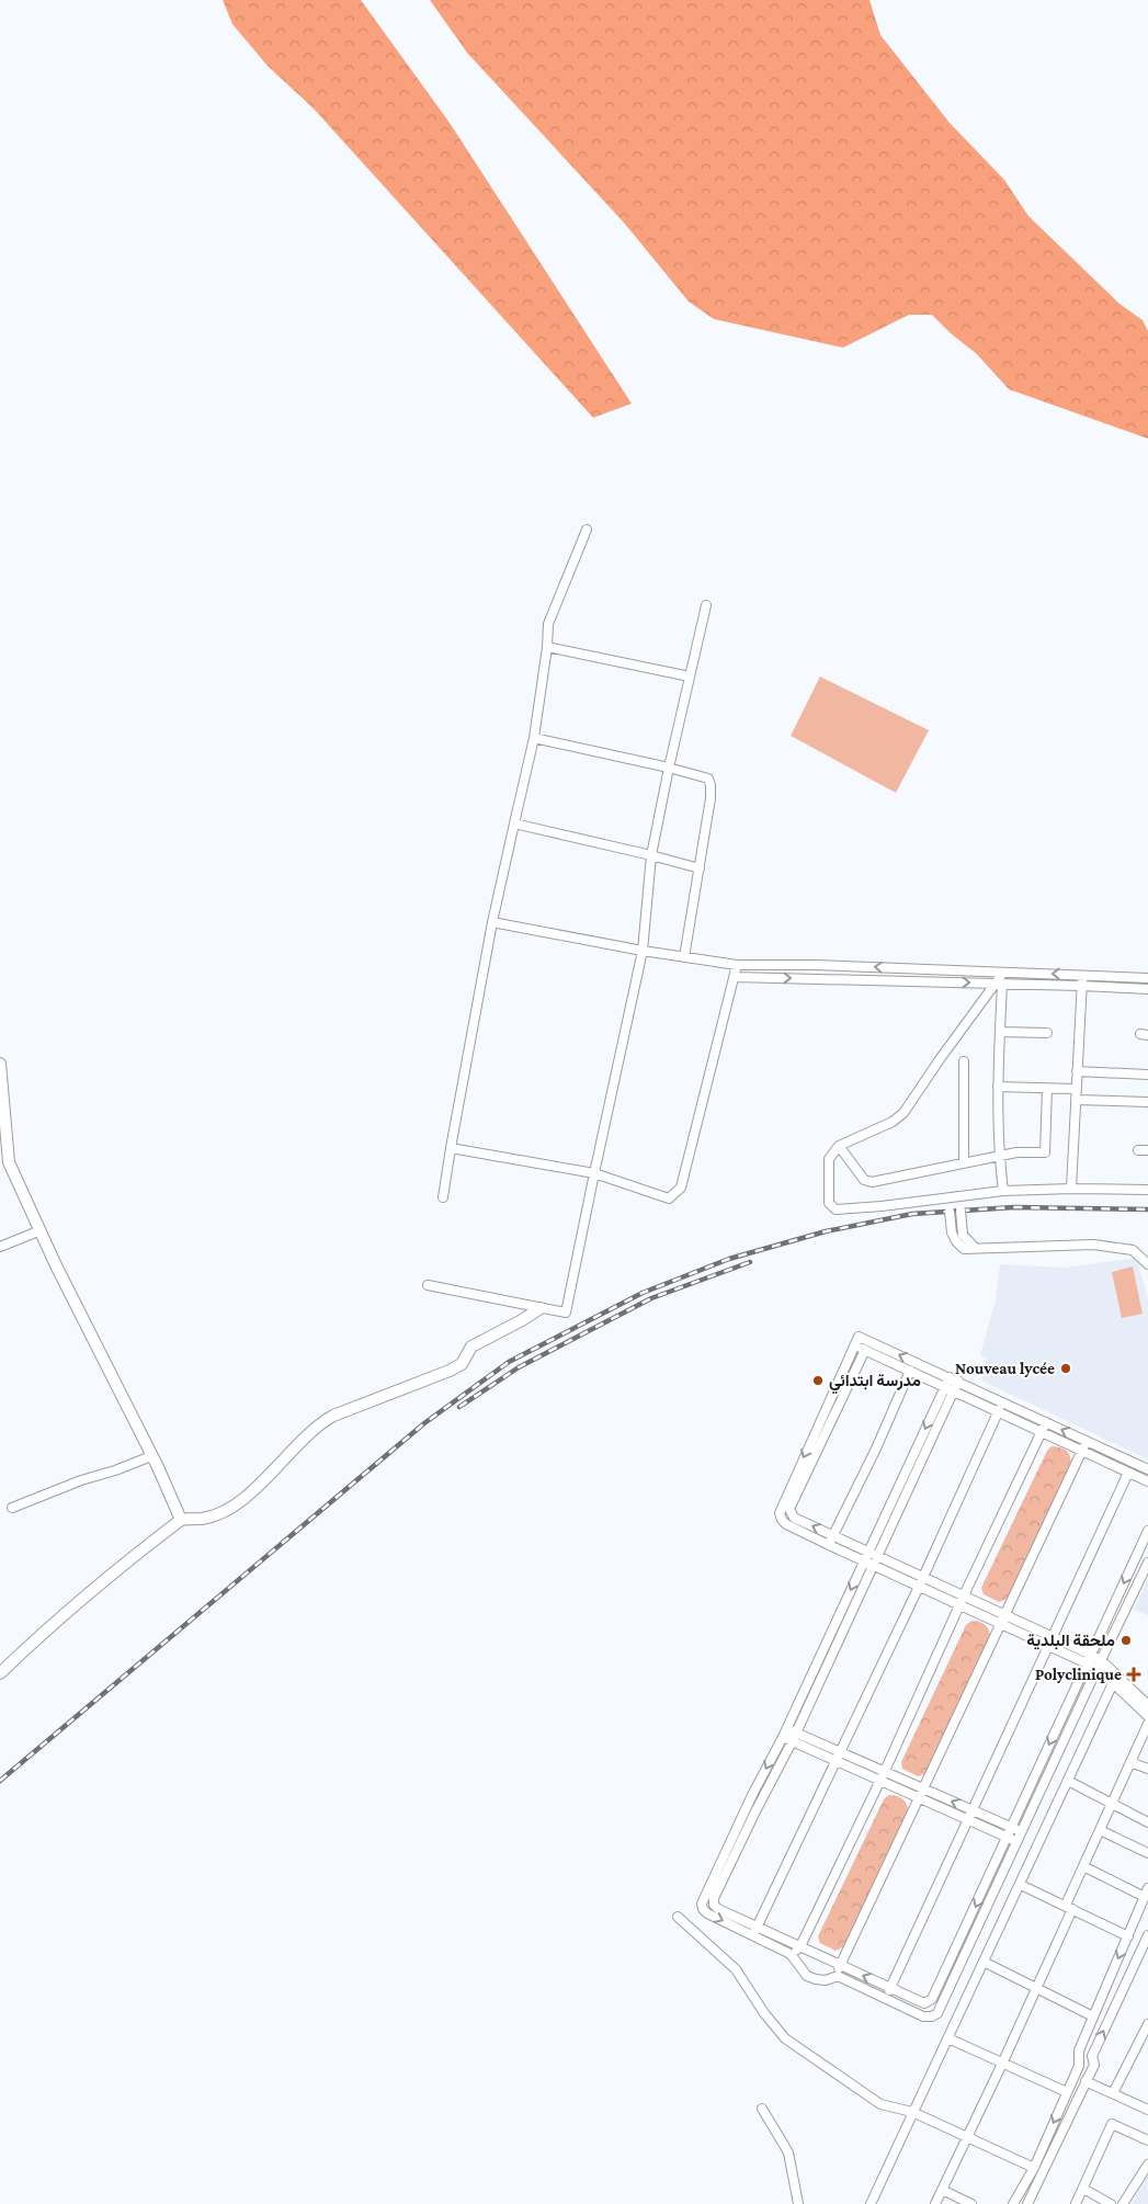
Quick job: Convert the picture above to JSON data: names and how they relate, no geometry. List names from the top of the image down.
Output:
{
  "places": {
    "other": ["Nouveau lycée", "مدرسة ابتدائي", "ملحقة البلدية"],
    "health": ["Polyclinique"]
  }
}
